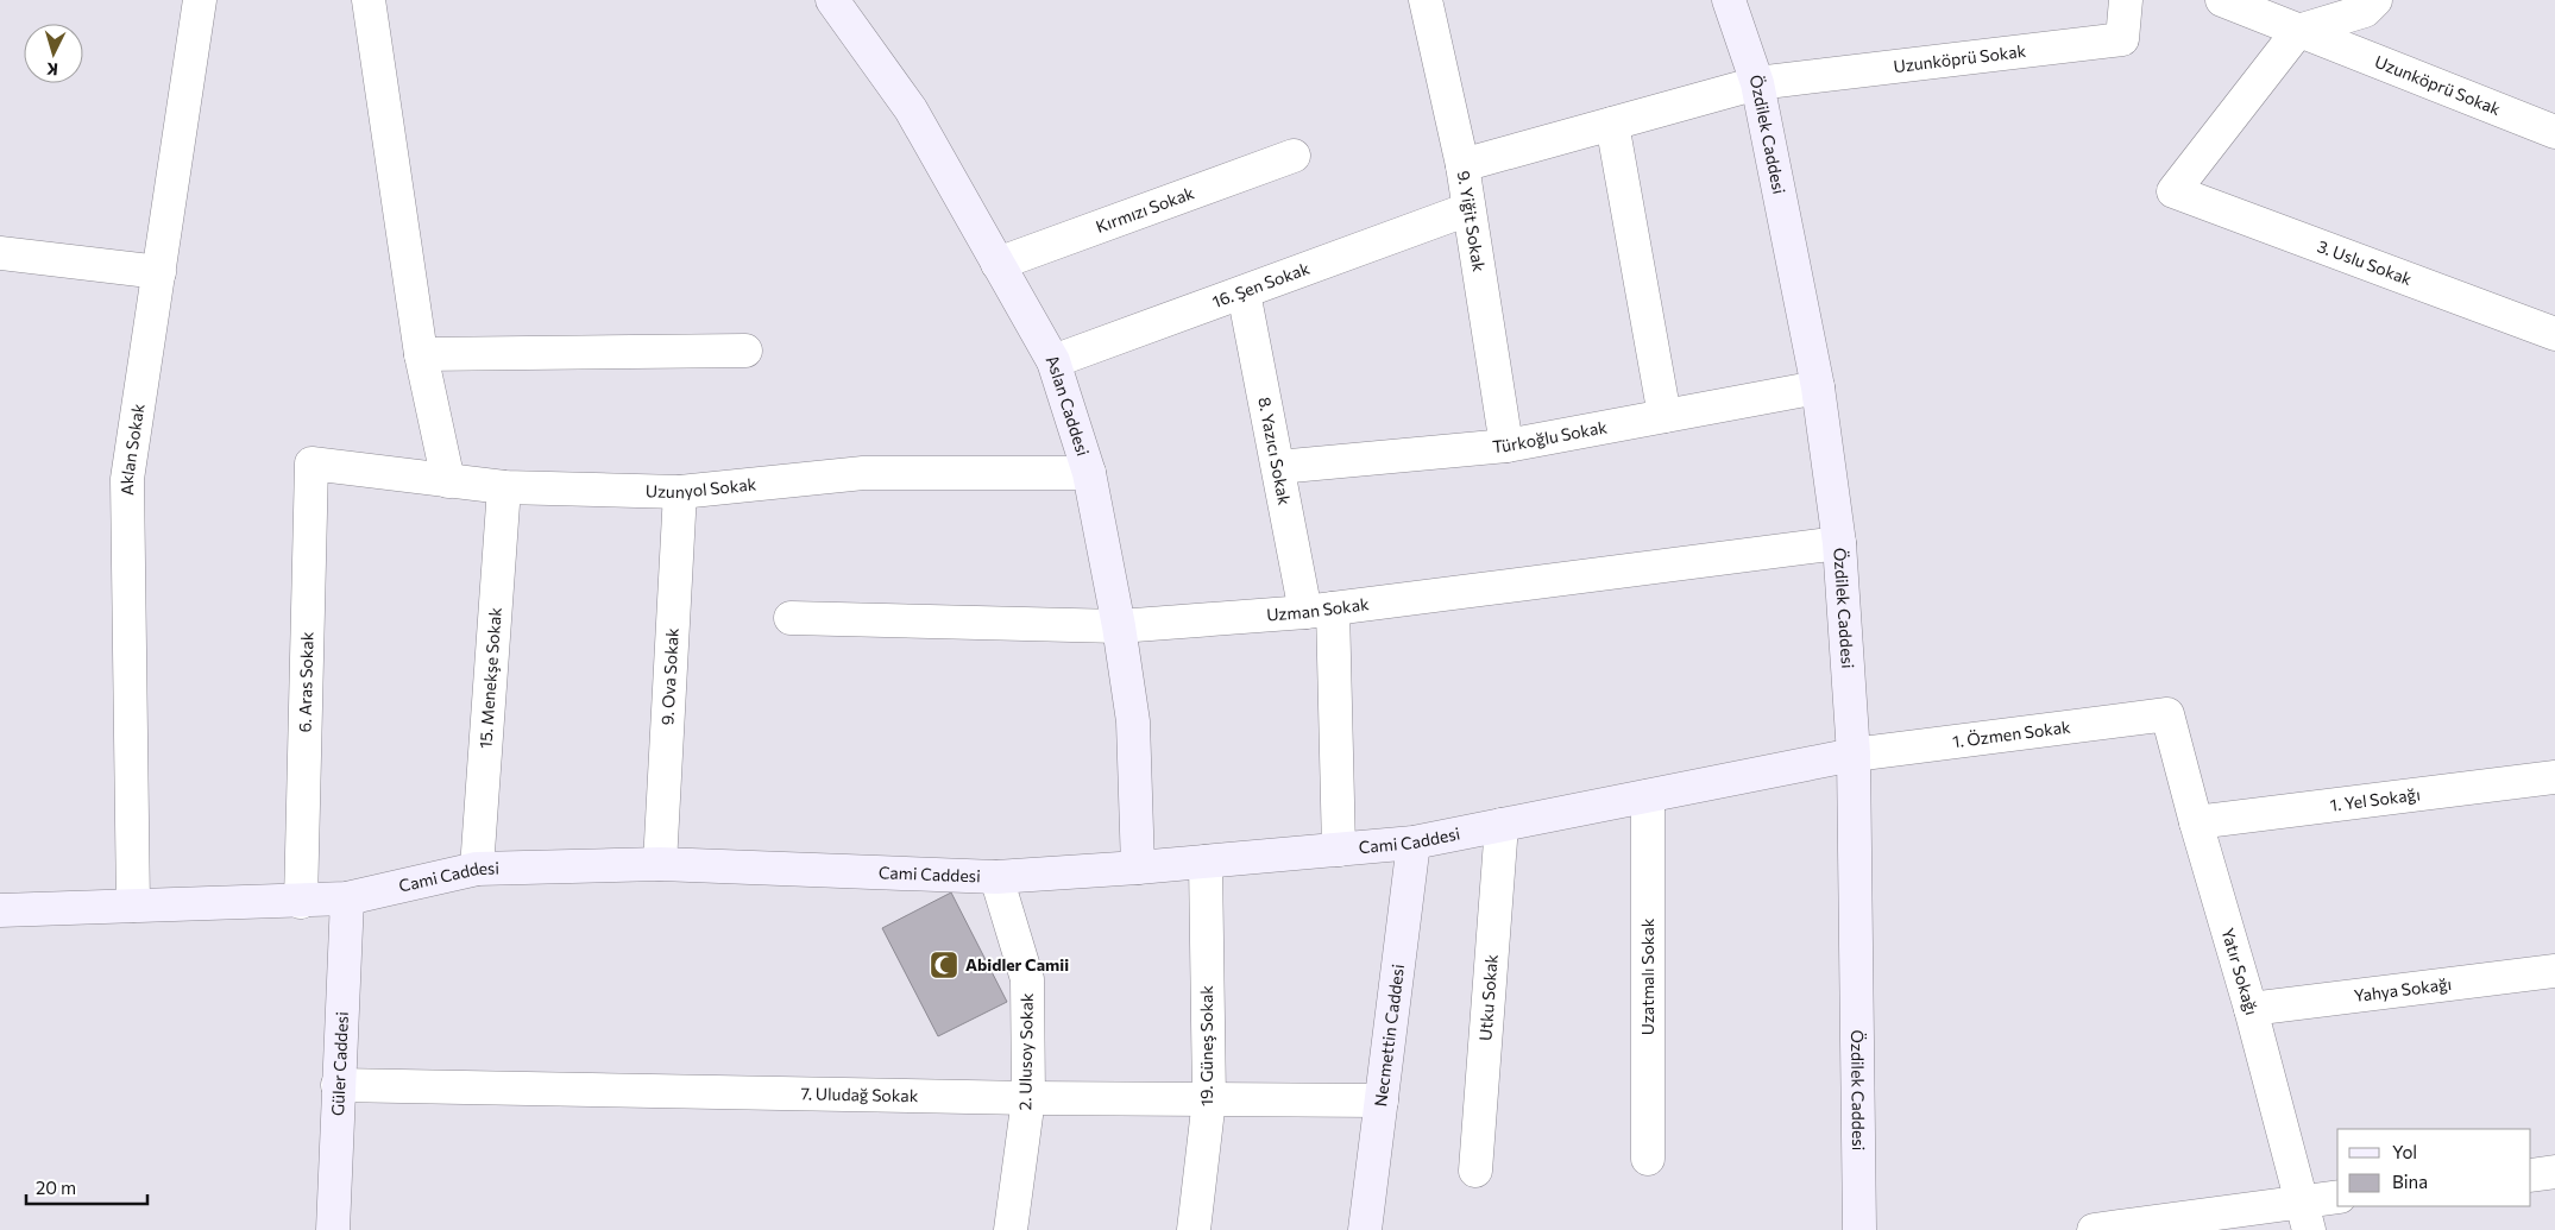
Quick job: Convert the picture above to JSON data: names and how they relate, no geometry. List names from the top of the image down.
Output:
{
  "streets": {
    "main road": [
      "Özdilek Caddesi",
      "Aslan Caddesi",
      "Cami Caddesi",
      "Necmettin Caddesi",
      "Güler Caddesi"
    ],
    "street": [
      "Uzunköprü Sokak",
      "Kırmızı Sokak",
      "9. Yiğit Sokak",
      "3. Uslu Sokak",
      "16. Şen Sokak",
      "Türkoğlu Sokak",
      "Aklan Sokak",
      "8. Yazıcı Sokak",
      "Uzunyol Sokak",
      "Uzman Sokak",
      "15. Menekşe Sokak",
      "9. Ova Sokak",
      "6. Aras Sokak",
      "1. Özmen Sokak",
      "1. Yel Sokağı",
      "Yatır Sokağı",
      "Uzatmalı Sokak",
      "Yahya Sokağı",
      "Utku Sokak",
      "19. Güneş Sokak",
      "2. Ulusoy Sokak",
      "7. Uludağ Sokak"
    ]
  },
  "crossings": [
    ["Uzunköprü Sokak", "Özdilek Caddesi"],
    ["Uzunköprü Sokak", "3. Uslu Sokak"],
    ["Özdilek Caddesi", "Türkoğlu Sokak"],
    ["Özdilek Caddesi", "Uzman Sokak"],
    ["Özdilek Caddesi", "1. Özmen Sokak"],
    ["Özdilek Caddesi", "Cami Caddesi"],
    ["Kırmızı Sokak", "Aslan Caddesi"],
    ["9. Yiğit Sokak", "16. Şen Sokak"],
    ["9. Yiğit Sokak", "Türkoğlu Sokak"],
    ["16. Şen Sokak", "Aslan Caddesi"],
    ["16. Şen Sokak", "8. Yazıcı Sokak"],
    ["Aslan Caddesi", "Uzunyol Sokak"],
    ["Aslan Caddesi", "Uzman Sokak"],
    ["Aslan Caddesi", "Cami Caddesi"],
    ["Türkoğlu Sokak", "8. Yazıcı Sokak"],
    ["Aklan Sokak", "Cami Caddesi"],
    ["8. Yazıcı Sokak", "Uzman Sokak"],
    ["8. Yazıcı Sokak", "Cami Caddesi"],
    ["Uzunyol Sokak", "15. Menekşe Sokak"],
    ["Uzunyol Sokak", "9. Ova Sokak"],
    ["Uzunyol Sokak", "6. Aras Sokak"],
    ["15. Menekşe Sokak", "Cami Caddesi"],
    ["9. Ova Sokak", "Cami Caddesi"],
    ["6. Aras Sokak", "Cami Caddesi"],
    ["1. Özmen Sokak", "Cami Caddesi"],
    ["1. Özmen Sokak", "Yatır Sokağı"],
    ["1. Yel Sokağı", "Yatır Sokağı"],
    ["Cami Caddesi", "Uzatmalı Sokak"],
    ["Cami Caddesi", "Utku Sokak"],
    ["Cami Caddesi", "Necmettin Caddesi"],
    ["Cami Caddesi", "19. Güneş Sokak"],
    ["Cami Caddesi", "2. Ulusoy Sokak"],
    ["Cami Caddesi", "Güler Caddesi"],
    ["Yatır Sokağı", "Yahya Sokağı"],
    ["Necmettin Caddesi", "7. Uludağ Sokak"],
    ["19. Güneş Sokak", "7. Uludağ Sokak"],
    ["2. Ulusoy Sokak", "7. Uludağ Sokak"],
    ["Güler Caddesi", "7. Uludağ Sokak"]
  ],
  "places": {
    "mosque": ["Abidler Camii"]
  },
  "legend": ["Yol", "Bina"],
  "scale_bar": "20 m",
  "north": "bottom"
}
